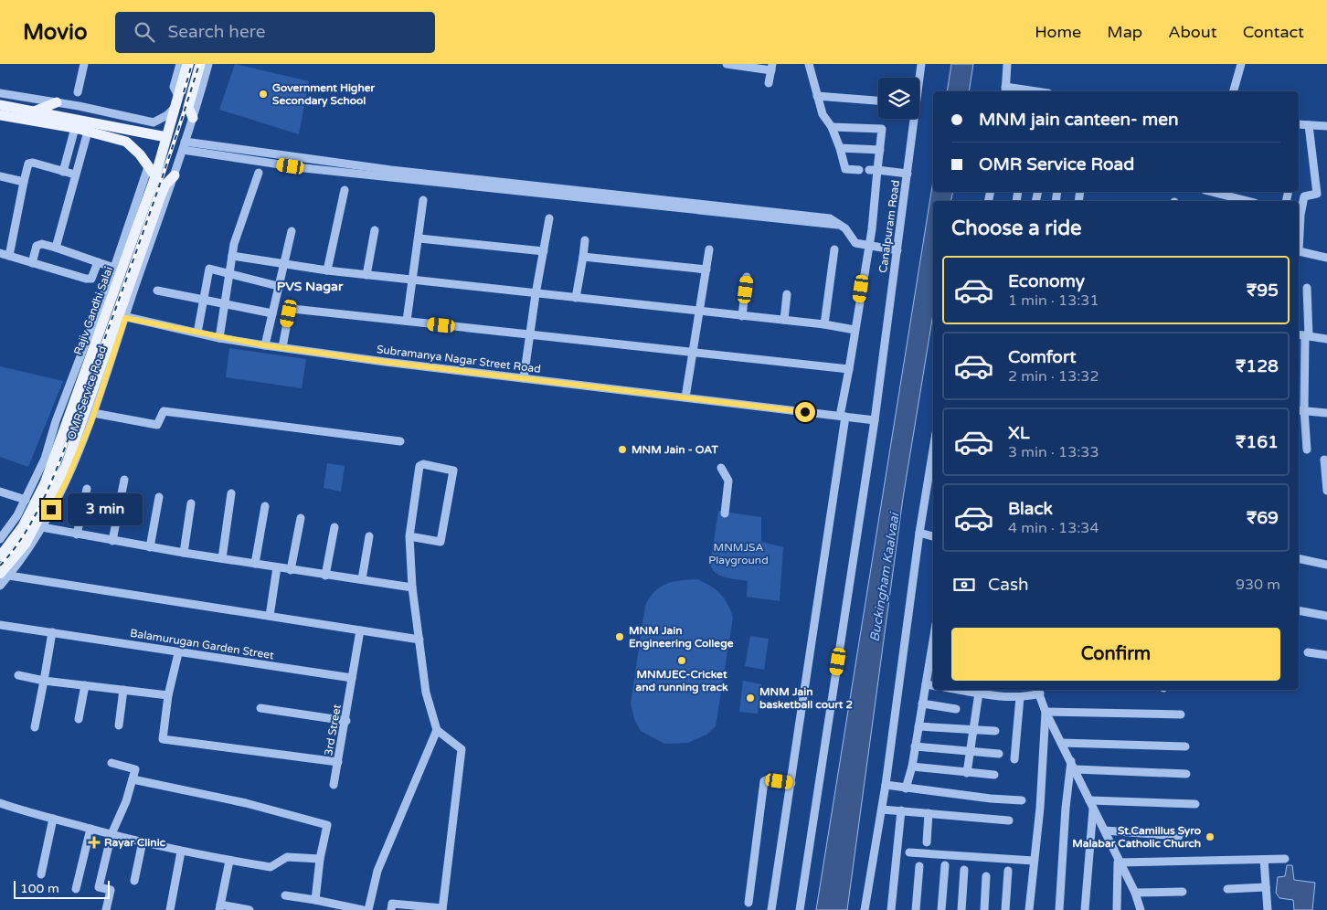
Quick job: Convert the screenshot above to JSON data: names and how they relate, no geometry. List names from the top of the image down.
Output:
{
  "streets": {
    "main road": ["Rajiv Gandhi Salai"],
    "street": [
      "Canalpuram Road",
      "Subramanya Nagar Street Road",
      "OMR Service Road",
      "Balamurugan Garden Street",
      "3rd Street"
    ]
  },
  "crossings": [
    ["Canalpuram Road", "Subramanya Nagar Street Road"],
    ["Subramanya Nagar Street Road", "OMR Service Road"],
    ["Balamurugan Garden Street", "3rd Street"]
  ],
  "districts": ["PVS Nagar"],
  "water": ["Buckingham Kaalvaai"],
  "parks": ["MNMJSA Playground"],
  "places": {
    "other": [
      "Government Higher Secondary School",
      "MNM Jain - OAT",
      "MNM Jain Engineering College",
      "MNMJEC-Cricket and running track",
      "MNM Jain basketball court 2",
      "St.Camillus Syro Malabar Catholic Church"
    ],
    "health": ["Rayar Clinic"]
  },
  "scale_bar": "100 m",
  "page": {
    "header": "Movio",
    "search": "Search here",
    "nav": [
      "Home",
      "Map",
      "About",
      "Contact"
    ],
    "banner": ["MNM jain canteen- men", "OMR Service Road"],
    "heading": "Choose a ride",
    "list": [
      {
        "name": "Economy",
        "note": "1 min · 13:31",
        "value": "₹95"
      },
      {
        "name": "Comfort",
        "note": "2 min · 13:32",
        "value": "₹128"
      },
      {
        "name": "XL",
        "note": "3 min · 13:33",
        "value": "₹161"
      },
      {
        "name": "Black",
        "note": "4 min · 13:34",
        "value": "₹69"
      }
    ],
    "bubble": "3 min",
    "pay": ["Cash", "930 m"],
    "buttons": "Confirm",
    "scale": "100 m"
  }
}
